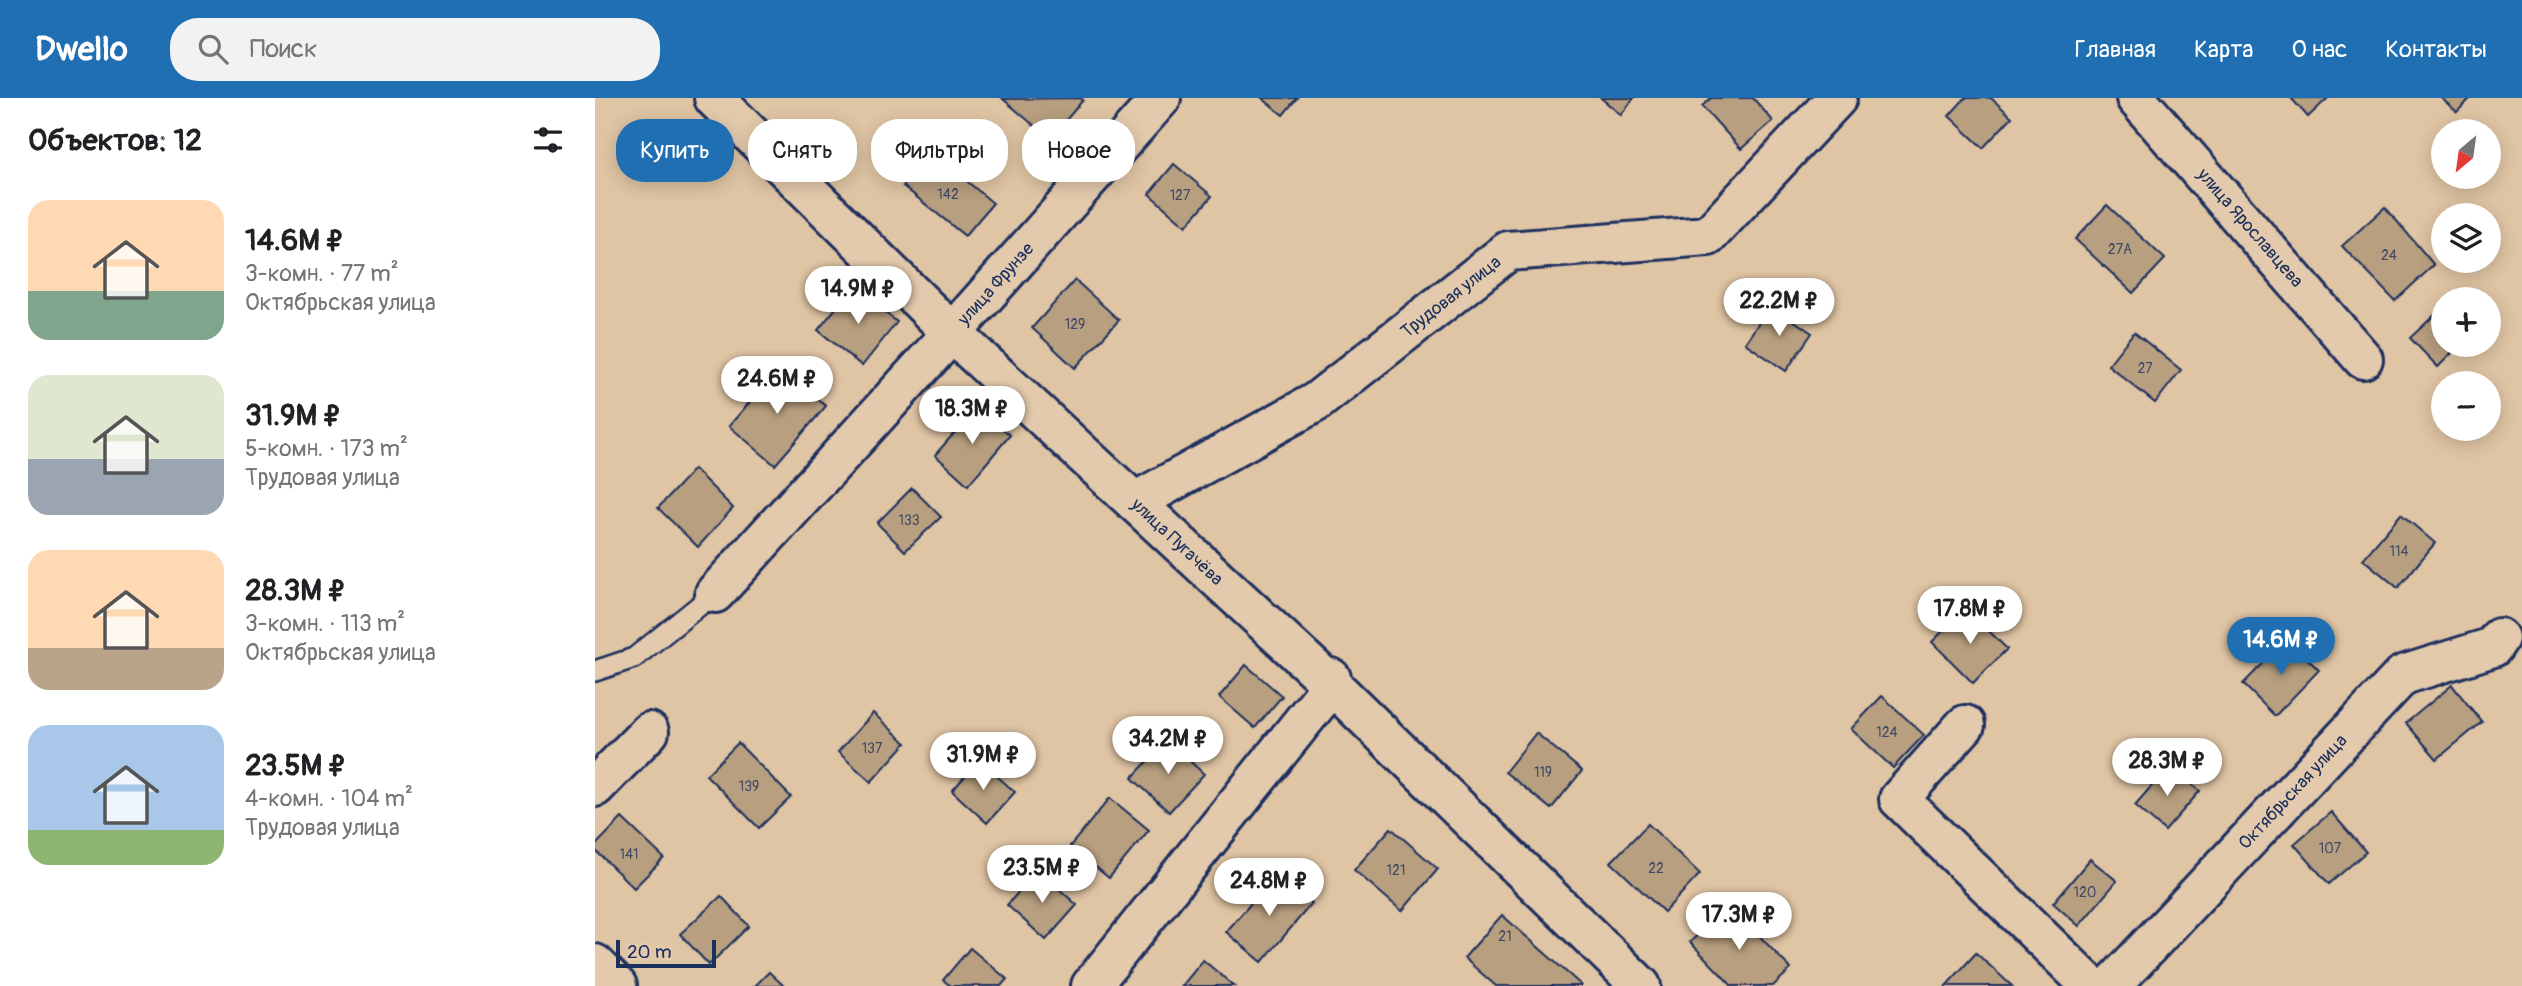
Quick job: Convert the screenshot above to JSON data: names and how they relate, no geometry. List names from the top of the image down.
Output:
{
  "streets": {
    "street": [
      "улица Ярославцева",
      "улица Фрунзе",
      "Трудовая улица",
      "улица Пугачёва",
      "Октябрьская улица"
    ]
  },
  "crossings": [
    ["улица Фрунзе", "улица Пугачёва"],
    ["Трудовая улица", "улица Пугачёва"]
  ],
  "house_numbers": [
    "142",
    "127",
    "27А",
    "24",
    "129",
    "27",
    "133",
    "114",
    "124",
    "137",
    "119",
    "139",
    "107",
    "141",
    "22",
    "121",
    "120",
    "21"
  ],
  "scale_bar": "20 m",
  "north": "bottom left",
  "page": {
    "header": "Dwello",
    "search": "Поиск",
    "nav": [
      "Главная",
      "Карта",
      "О нас",
      "Контакты"
    ],
    "heading": "Объектов: 12",
    "map_buttons": ["+", "−"],
    "chip": [
      "Купить",
      "Снять",
      "Фильтры",
      "Новое"
    ],
    "list": [
      {
        "name": "14.6M ₽",
        "note": "3-комн. · 77 m² · Октябрьская улица"
      },
      {
        "name": "31.9M ₽",
        "note": "5-комн. · 173 m² · Трудовая улица"
      },
      {
        "name": "28.3M ₽",
        "note": "3-комн. · 113 m² · Октябрьская улица"
      },
      {
        "name": "23.5M ₽",
        "note": "4-комн. · 104 m² · Трудовая улица"
      }
    ],
    "price": [
      "14.9M ₽",
      "22.2M ₽",
      "24.6M ₽",
      "18.3M ₽",
      "17.8M ₽",
      "14.6M ₽",
      "34.2M ₽",
      "31.9M ₽",
      "28.3M ₽",
      "23.5M ₽",
      "24.8M ₽",
      "17.3M ₽"
    ],
    "scale": "20 m"
  }
}
